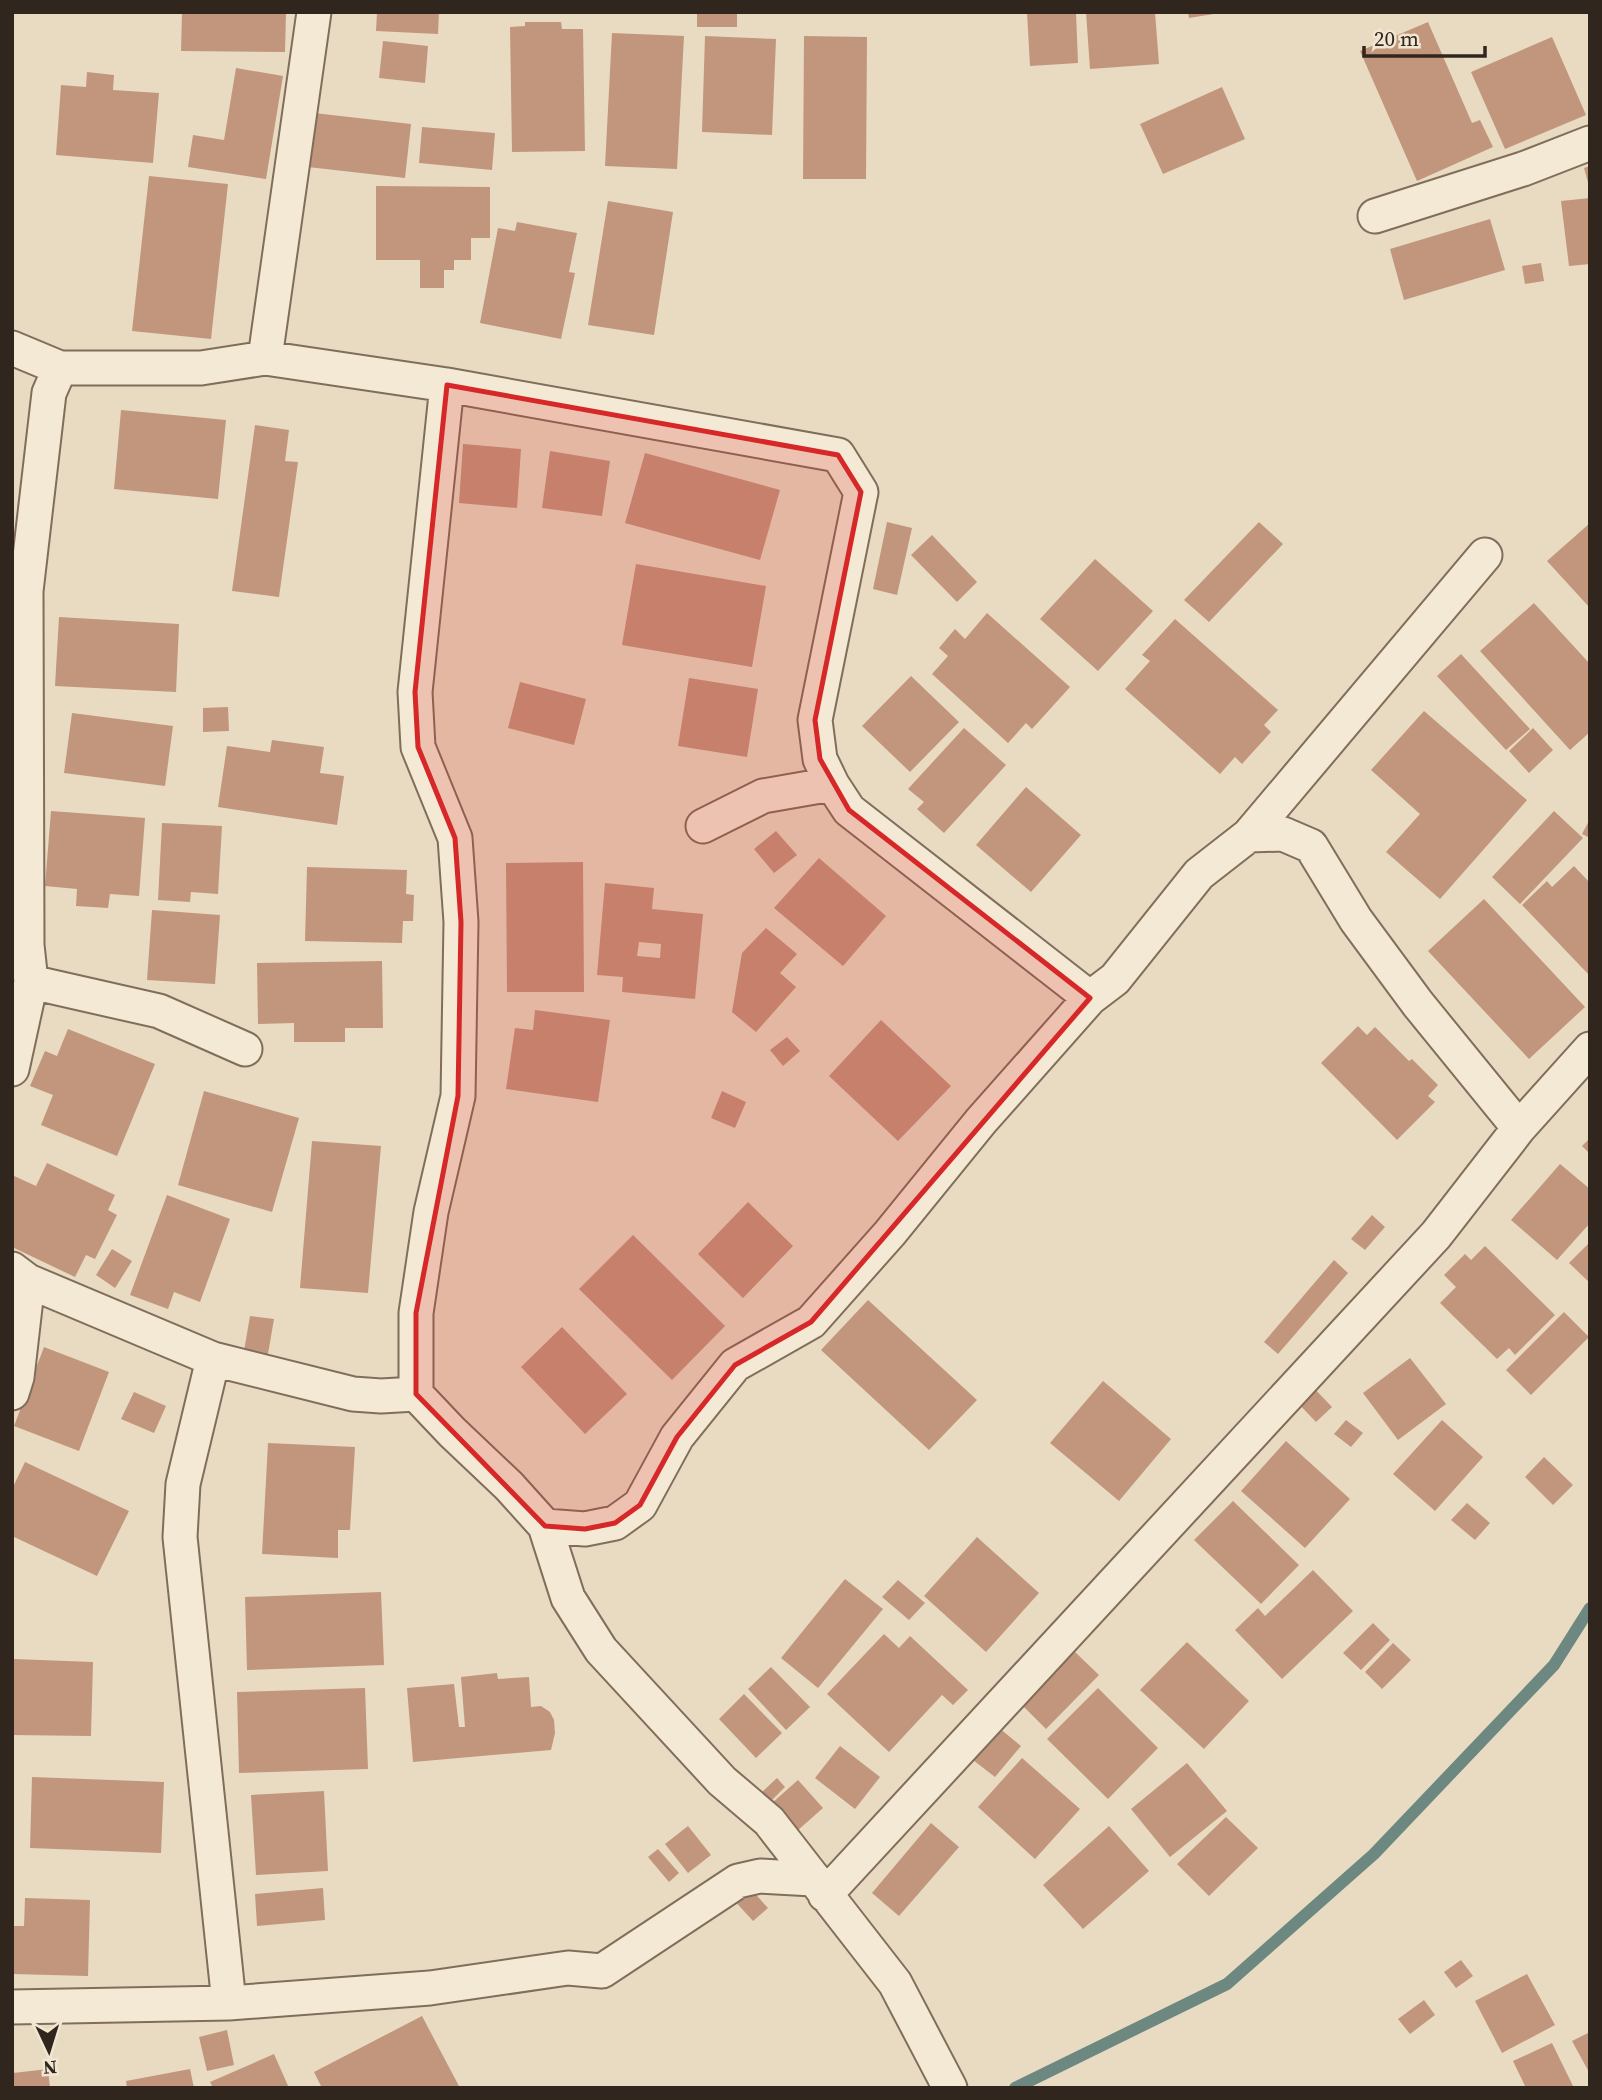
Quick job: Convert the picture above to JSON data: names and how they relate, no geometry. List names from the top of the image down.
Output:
{
  "scale_bar": "20 m",
  "north": "bottom"
}
